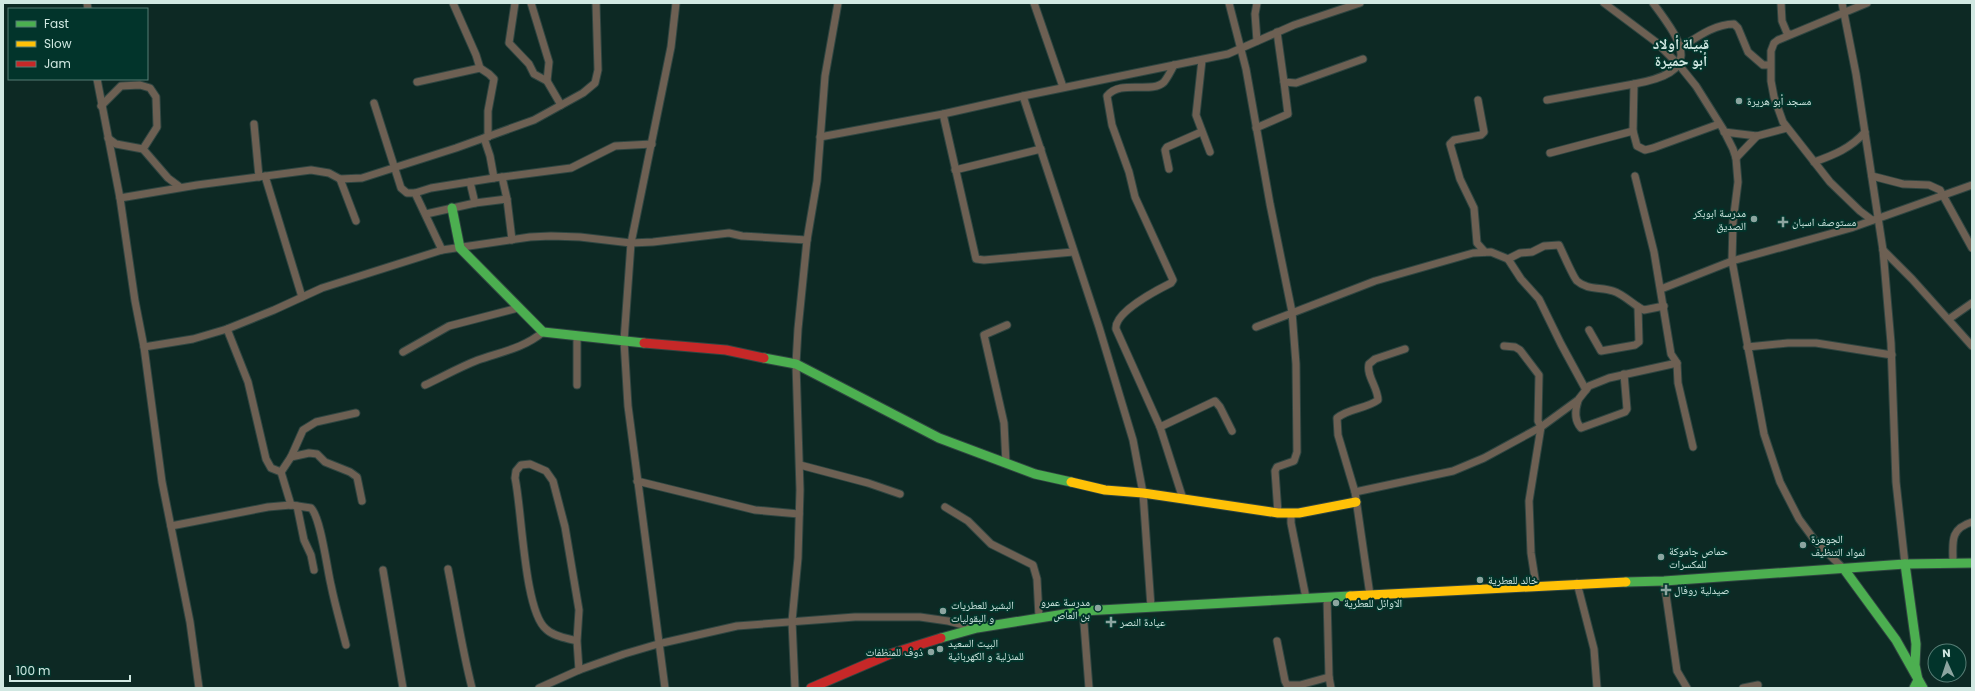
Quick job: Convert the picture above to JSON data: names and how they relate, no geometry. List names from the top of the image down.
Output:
{
  "districts": ["قبيلة أولاد أبو حميرة"],
  "places": {
    "other": [
      "مسجد أبو هريرة",
      "مدرسة ابوبكر الصديق",
      "الجوهرة لمواد التنظيف",
      "حماص جاموكة للمكسرات",
      "خالد للعطرية",
      "الاوائل للعطرية",
      "مدرسة عمرو بن العاص",
      "البشير للعطريات و البقوليات",
      "البيت السعيد للمنزلية و الكهربائية",
      "ذوف للمنظفات"
    ],
    "health": ["مستوصف اسبان", "صيدلية روفال", "عيادة النصر"]
  },
  "legend": ["Fast", "Slow", "Jam"],
  "scale_bar": "100 m",
  "north": "top"
}
